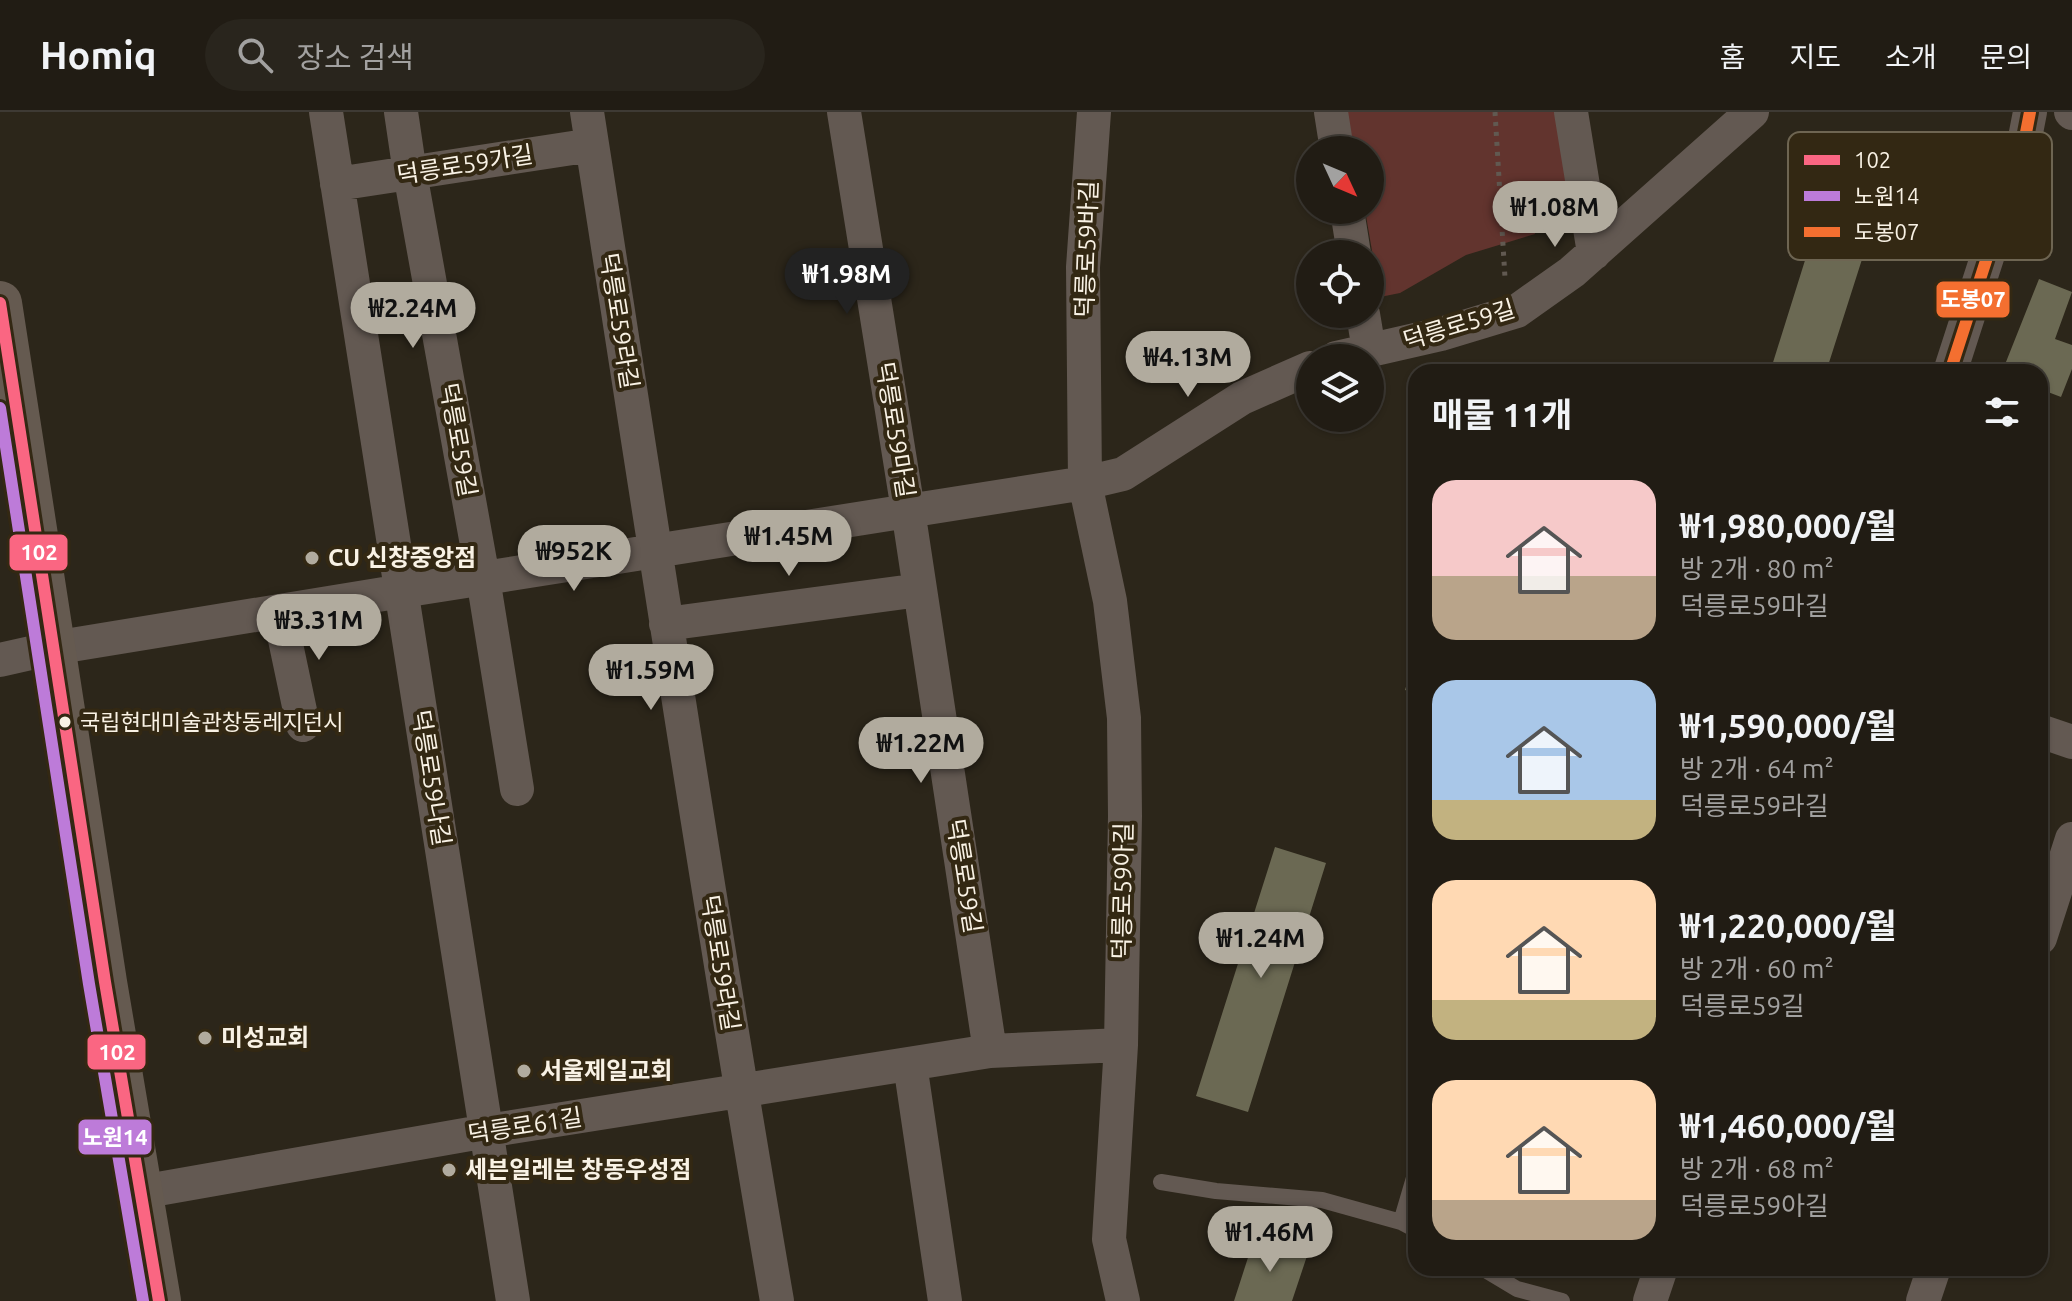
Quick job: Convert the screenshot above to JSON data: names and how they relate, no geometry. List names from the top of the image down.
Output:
{
  "streets": {
    "street": [
      "덕릉로59가길",
      "덕릉로59바길",
      "덕릉로59라길",
      "덕릉로59길",
      "덕릉로59마길",
      "덕릉로59나길",
      "덕릉로59아길",
      "덕릉로61길"
    ]
  },
  "crossings": [
    ["덕릉로59가길", "덕릉로59라길"],
    ["덕릉로59가길", "덕릉로59길"],
    ["덕릉로59가길", "덕릉로59나길"],
    ["덕릉로59바길", "덕릉로59아길"],
    ["덕릉로59라길", "덕릉로61길"],
    ["덕릉로59길", "덕릉로59마길"],
    ["덕릉로59길", "덕릉로61길"],
    ["덕릉로59나길", "덕릉로61길"],
    ["덕릉로59아길", "덕릉로61길"]
  ],
  "places": [
    "CU 신창중앙점",
    "국립현대미술관창동레지던시",
    "미성교회",
    "서울제일교회",
    "세븐일레븐 창동우성점"
  ],
  "lines": ["transit line 도봉07", "transit line 102", "transit line 노원14"],
  "legend": ["102", "노원14", "도봉07"],
  "north": "bottom right",
  "page": {
    "header": "Homiq",
    "search": "장소 검색",
    "nav": [
      "홈",
      "지도",
      "소개",
      "문의"
    ],
    "price": [
      "₩1.08M",
      "₩1.98M",
      "₩2.24M",
      "₩4.13M",
      "₩1.45M",
      "₩952K",
      "₩3.31M",
      "₩1.59M",
      "₩1.22M",
      "₩1.24M",
      "₩1.46M"
    ],
    "heading": "매물 11개",
    "list": [
      {
        "name": "₩1,980,000/월",
        "note": "방 2개 · 80 m² · 덕릉로59마길"
      },
      {
        "name": "₩1,590,000/월",
        "note": "방 2개 · 64 m² · 덕릉로59라길"
      },
      {
        "name": "₩1,220,000/월",
        "note": "방 2개 · 60 m² · 덕릉로59길"
      },
      {
        "name": "₩1,460,000/월",
        "note": "방 2개 · 68 m² · 덕릉로59아길"
      }
    ]
  }
}
